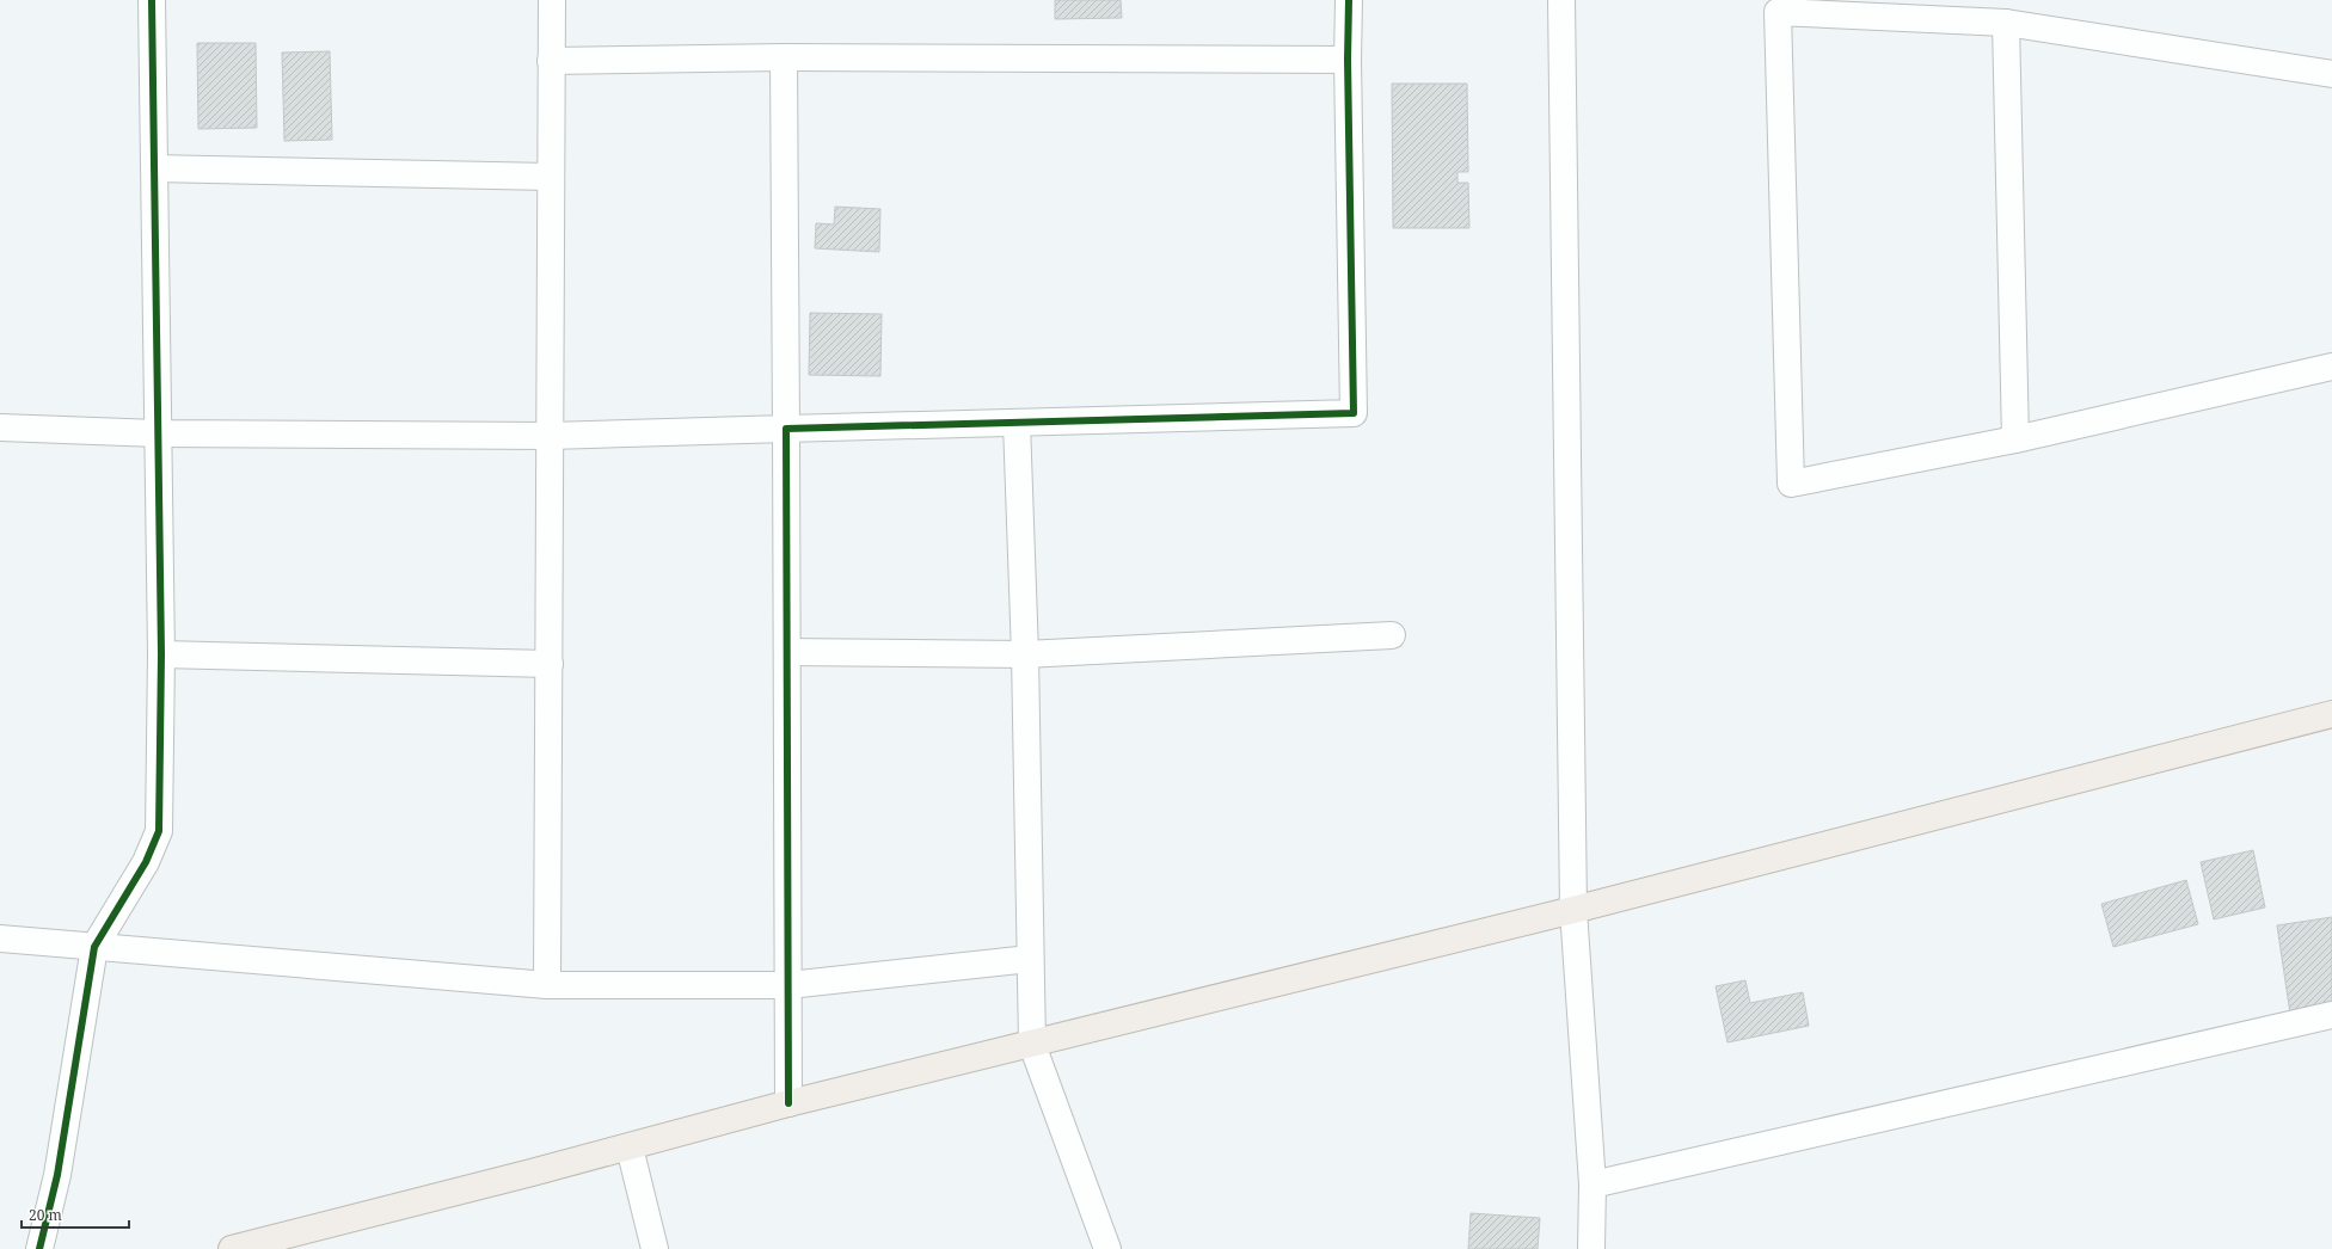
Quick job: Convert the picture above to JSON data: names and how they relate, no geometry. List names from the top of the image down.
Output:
{
  "scale_bar": "20 m"
}
